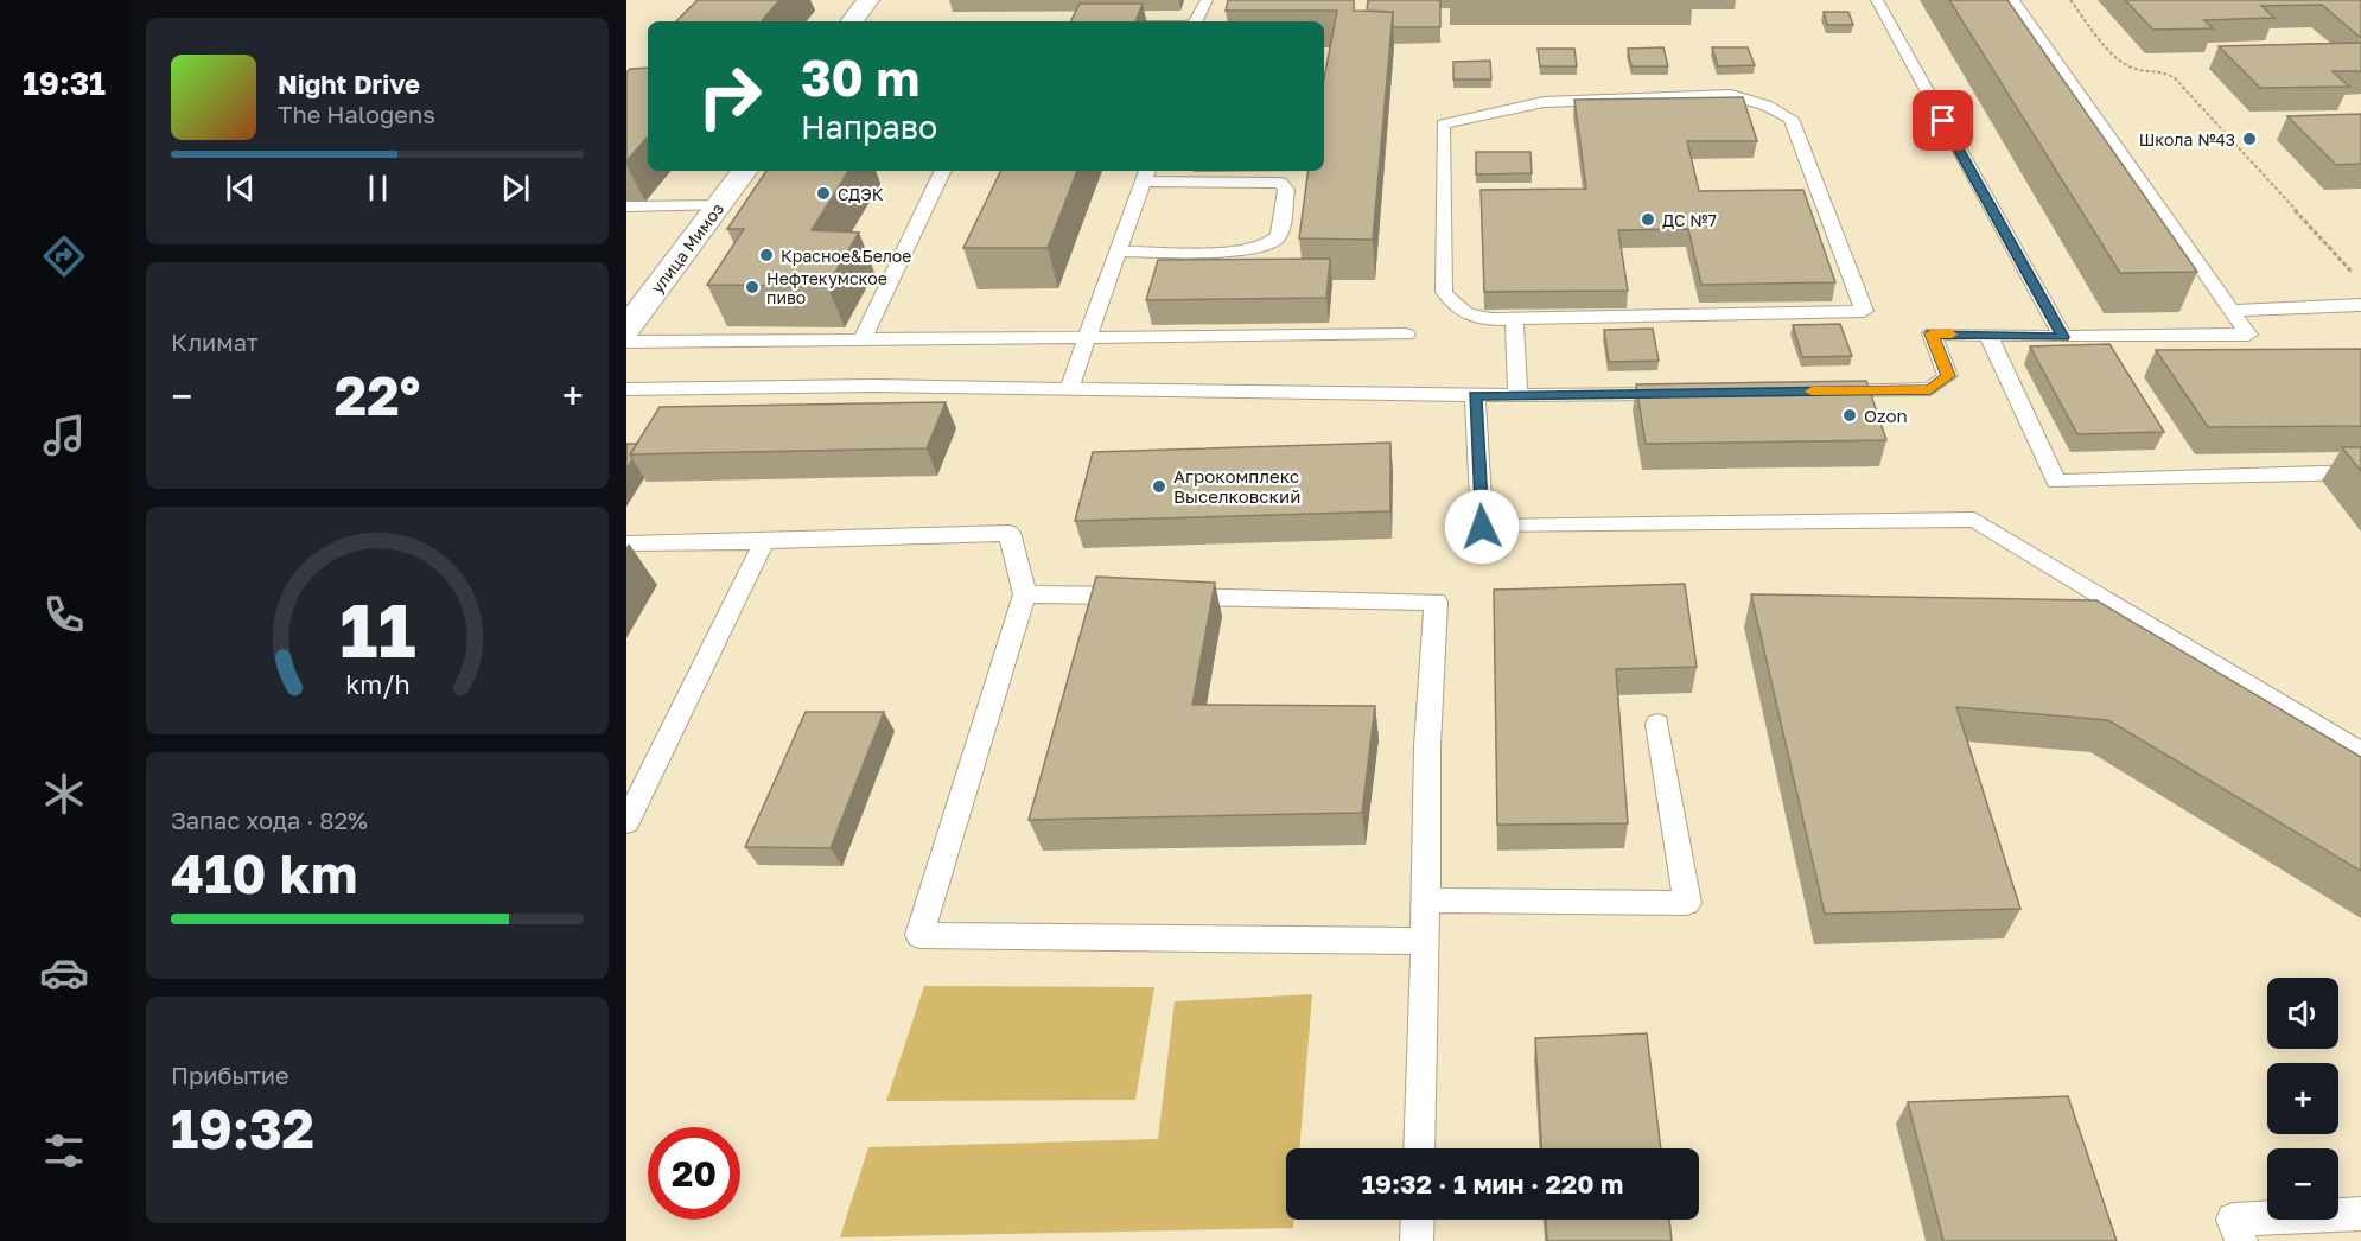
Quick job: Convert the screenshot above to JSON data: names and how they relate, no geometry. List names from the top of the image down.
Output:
{
  "streets": {
    "street": ["улица Мимоз"]
  },
  "places": [
    "Школа №43",
    "СДЭК",
    "ДС №7",
    "Красное&Белое",
    "Нефтекумское пиво",
    "Ozon",
    "Агрокомплекс Выселковский"
  ],
  "page": {
    "tabs": "19:31",
    "turn": ["30 m", "Направо"],
    "song": ["Night Drive", "The Halogens"],
    "tile": [
      "Климат",
      ["Запас хода · 82%", "410 km"],
      ["Прибытие", "19:32"]
    ],
    "heat": ["−", "22°", "+"],
    "map_buttons": ["+", "−"],
    "limit": "20",
    "trip": "19:32 · 1 мин · 220 m",
    "gauge": ["11", "km/h"]
  }
}
